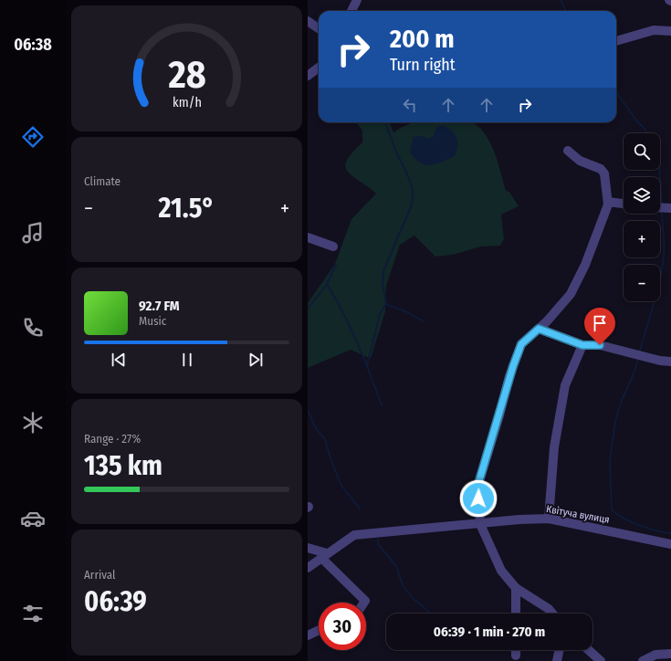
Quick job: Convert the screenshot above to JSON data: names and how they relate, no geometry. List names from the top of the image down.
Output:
{
  "streets": {
    "street": ["Квітуча вулиця"]
  },
  "page": {
    "tabs": "06:38",
    "turn": ["200 m", "Turn right"],
    "map_buttons": ["+", "−"],
    "tile": [
      "Climate",
      ["Range · 27%", "135 km"],
      ["Arrival", "06:39"]
    ],
    "heat": ["−", "21.5°", "+"],
    "song": ["92.7 FM", "Music"],
    "limit": "30",
    "trip": "06:39 · 1 min · 270 m",
    "gauge": ["28", "km/h"]
  }
}
